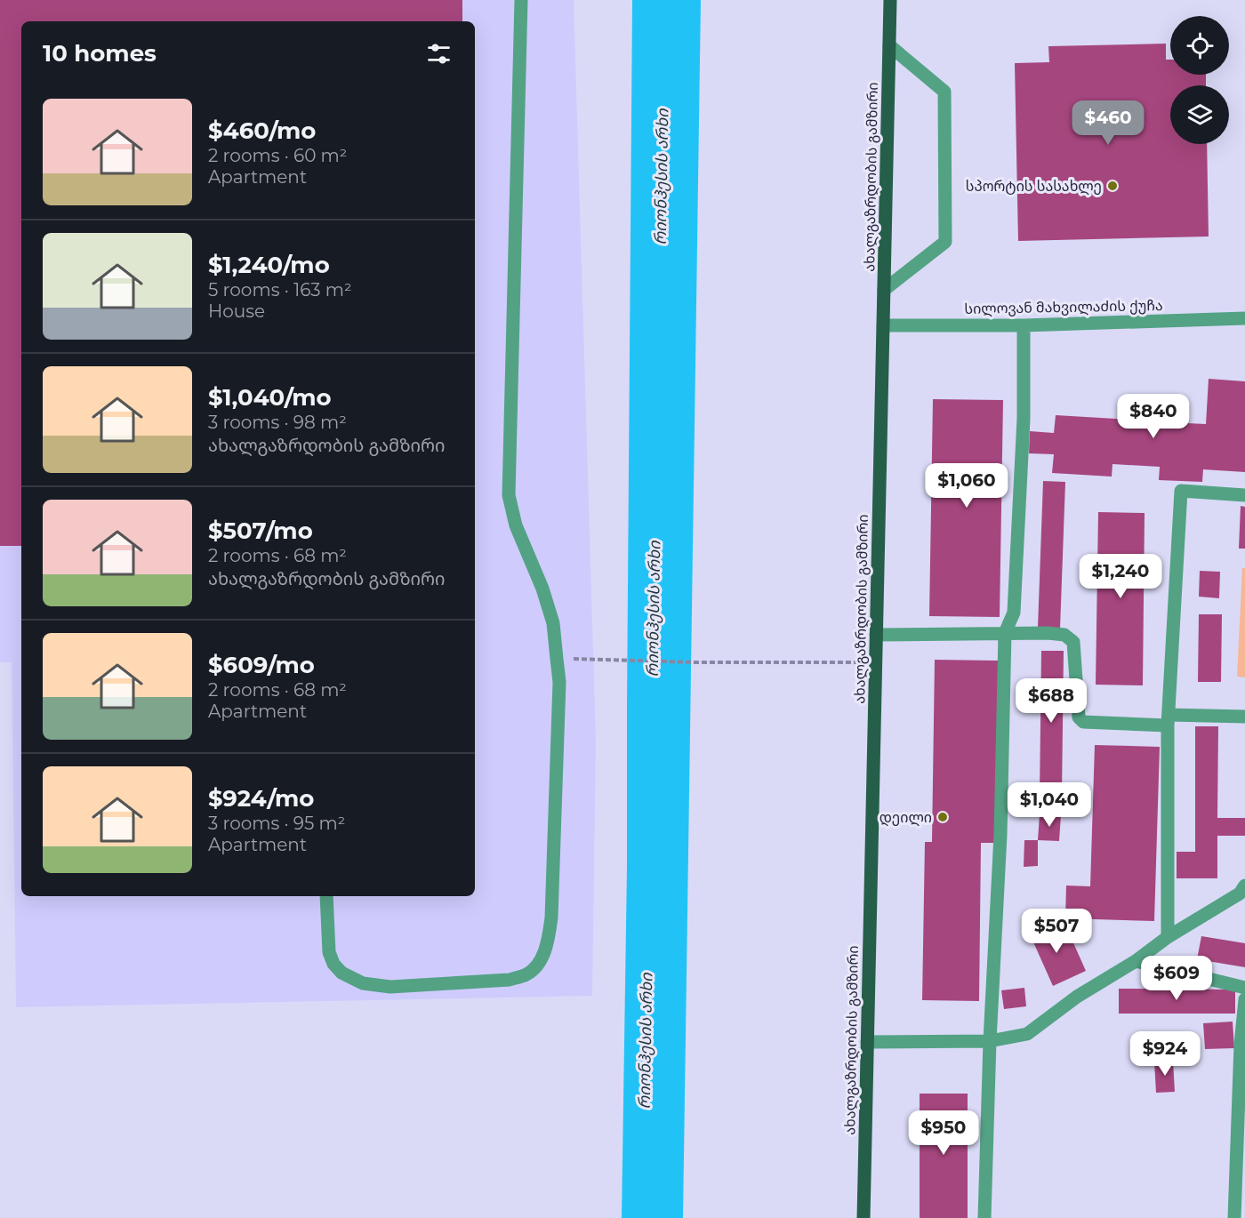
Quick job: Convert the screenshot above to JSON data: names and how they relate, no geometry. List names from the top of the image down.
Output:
{
  "streets": {
    "main road": ["ახალგაზრდობის გამზირი"],
    "street": ["სილოვან მახვილაძის ქუჩა"]
  },
  "crossings": [
    ["ახალგაზრდობის გამზირი", "სილოვან მახვილაძის ქუჩა"]
  ],
  "water": ["რიონჰესის არხი"],
  "places": ["სპორტის სასახლე", "დეილი"],
  "page": {
    "heading": "10 homes",
    "list": [
      {
        "name": "$460/mo",
        "note": "2 rooms · 60 m² · Apartment"
      },
      {
        "name": "$1,240/mo",
        "note": "5 rooms · 163 m² · House"
      },
      {
        "name": "$1,040/mo",
        "note": "3 rooms · 98 m² · ახალგაზრდობის გამზირი"
      },
      {
        "name": "$507/mo",
        "note": "2 rooms · 68 m² · ახალგაზრდობის გამზირი"
      },
      {
        "name": "$609/mo",
        "note": "2 rooms · 68 m² · Apartment"
      },
      {
        "name": "$924/mo",
        "note": "3 rooms · 95 m² · Apartment"
      }
    ],
    "price": [
      "$460",
      "$840",
      "$1,060",
      "$1,240",
      "$688",
      "$1,040",
      "$507",
      "$609",
      "$924",
      "$950"
    ]
  }
}
